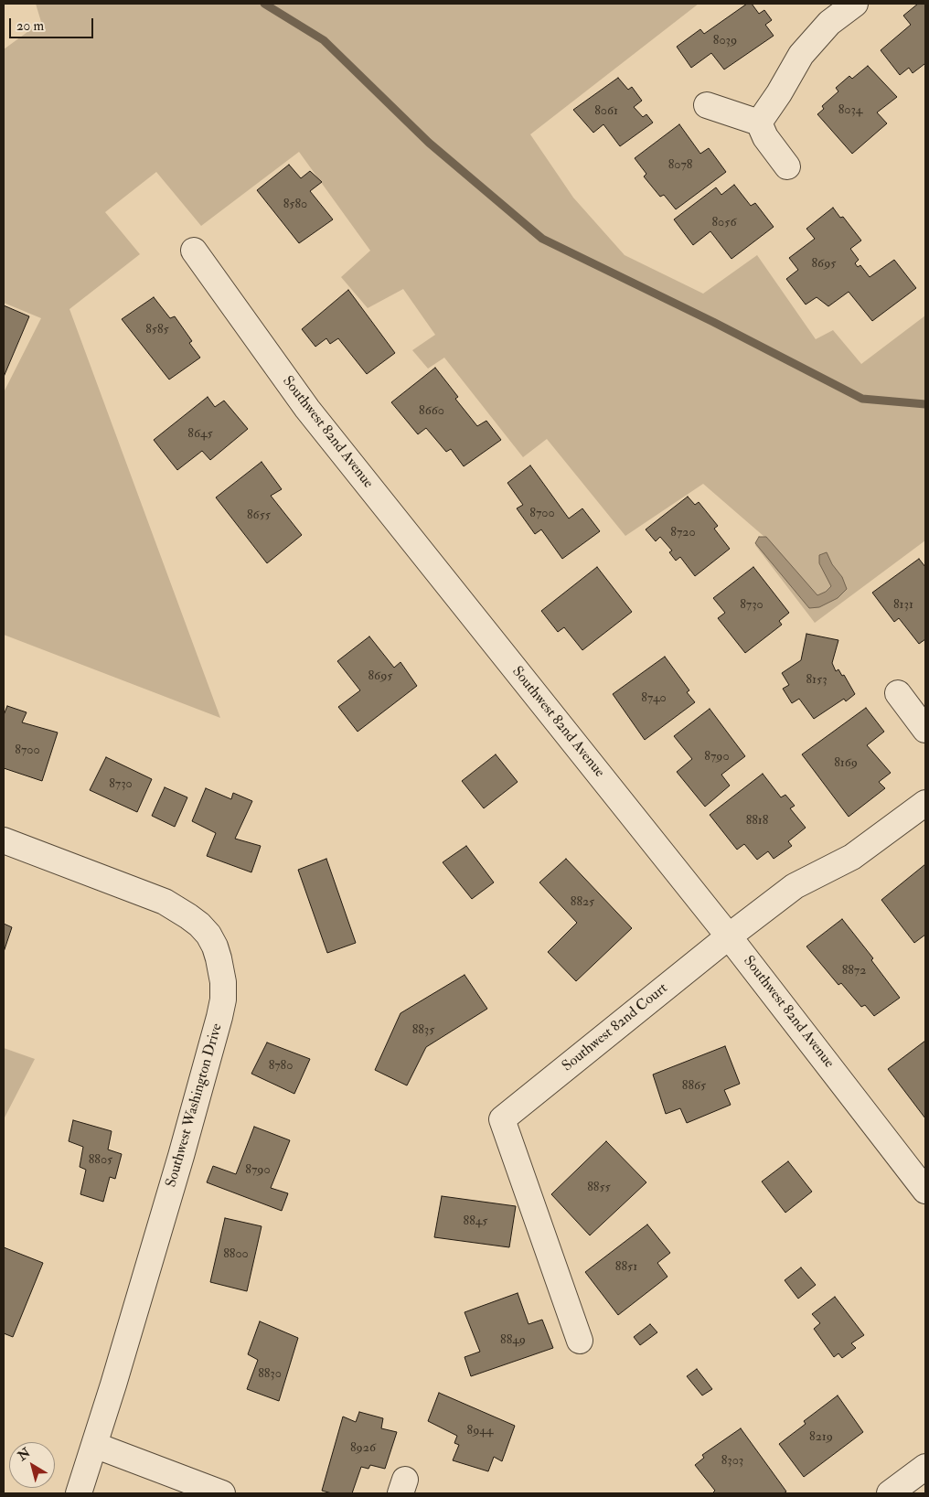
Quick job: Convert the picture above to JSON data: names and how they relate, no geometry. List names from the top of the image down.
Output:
{
  "streets": {
    "street": ["Southwest 82nd Avenue", "Southwest 82nd Court", "Southwest Washington Drive"]
  },
  "crossings": [
    ["Southwest 82nd Avenue", "Southwest 82nd Court"]
  ],
  "house_numbers": [
    "8039",
    "8034",
    "8061",
    "8078",
    "8580",
    "8056",
    "8695",
    "8585",
    "8660",
    "8645",
    "8700",
    "8655",
    "8720",
    "8730",
    "8131",
    "8695",
    "8153",
    "8740",
    "8700",
    "8790",
    "8169",
    "8730",
    "8818",
    "8825",
    "8872",
    "8835",
    "8780",
    "8865",
    "8805",
    "8790",
    "8855",
    "8845",
    "8800",
    "8851",
    "8849",
    "8830",
    "8944",
    "8219",
    "8926",
    "8303"
  ],
  "scale_bar": "20 m",
  "north": "top left"
}
